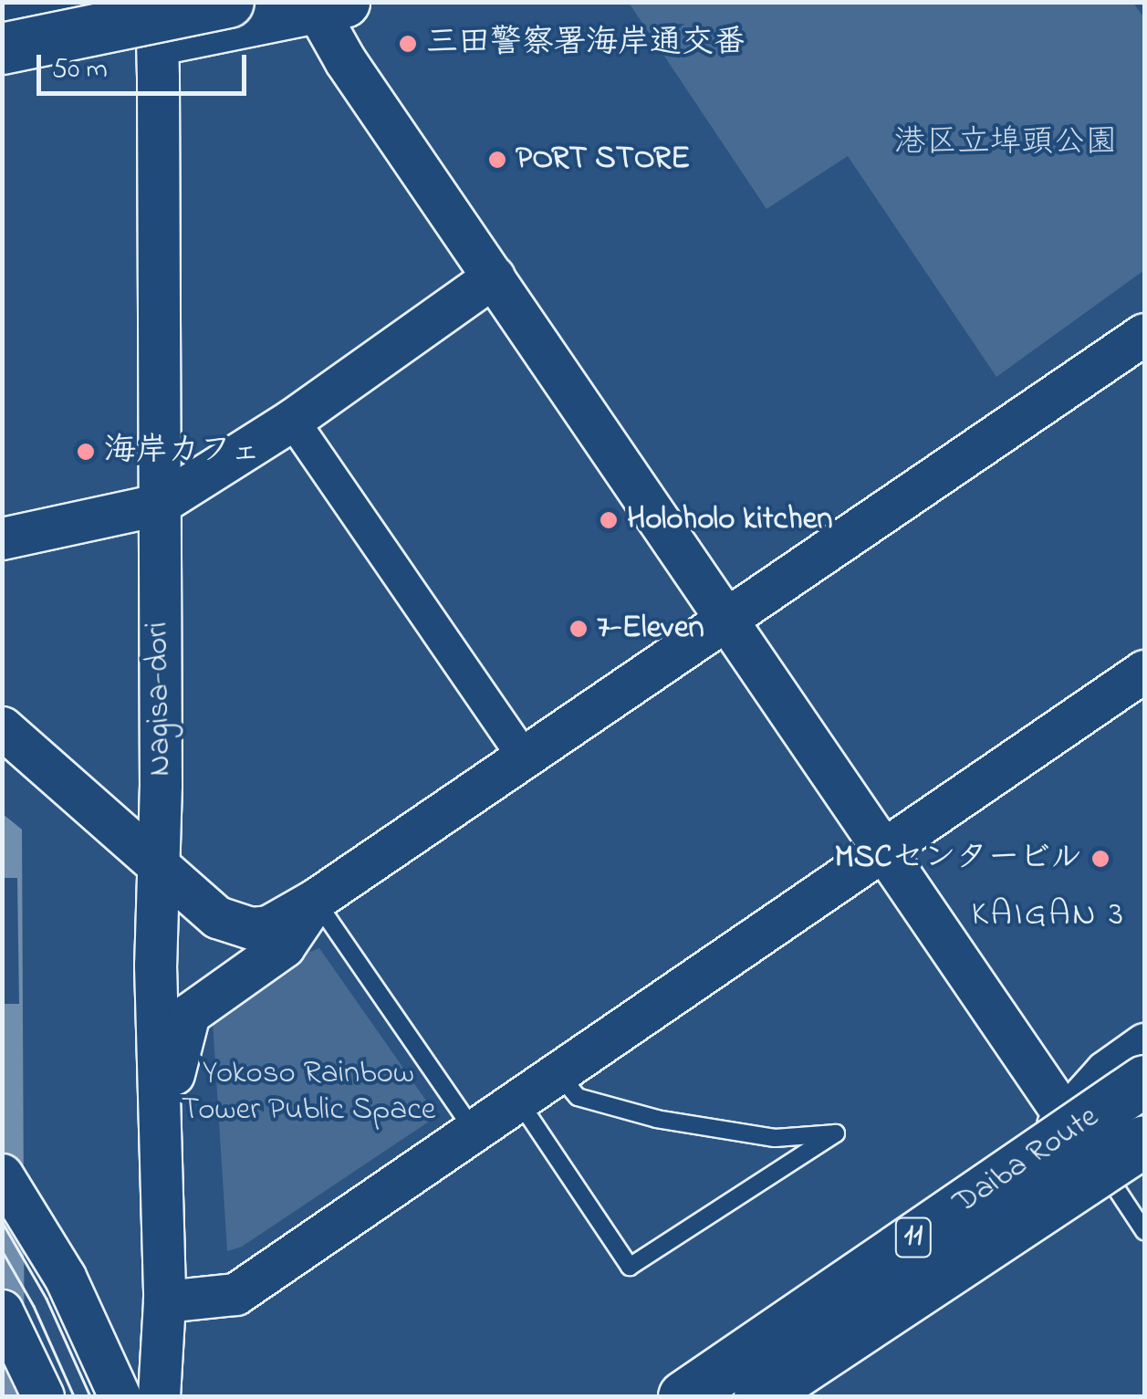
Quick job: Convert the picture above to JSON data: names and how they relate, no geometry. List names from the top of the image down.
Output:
{
  "streets": {
    "main road": ["Daiba Route", "11"],
    "street": ["Nagisa-dori"]
  },
  "districts": ["KAIGAN 3"],
  "parks": ["港区立埠頭公園", "Yokoso Rainbow Tower Public Space"],
  "places": [
    "三田警察署海岸通交番",
    "PORT STORE",
    "海岸カフェ",
    "Holoholo kitchen",
    "7-Eleven",
    "MSCセンタービル"
  ],
  "scale_bar": "50 m"
}
